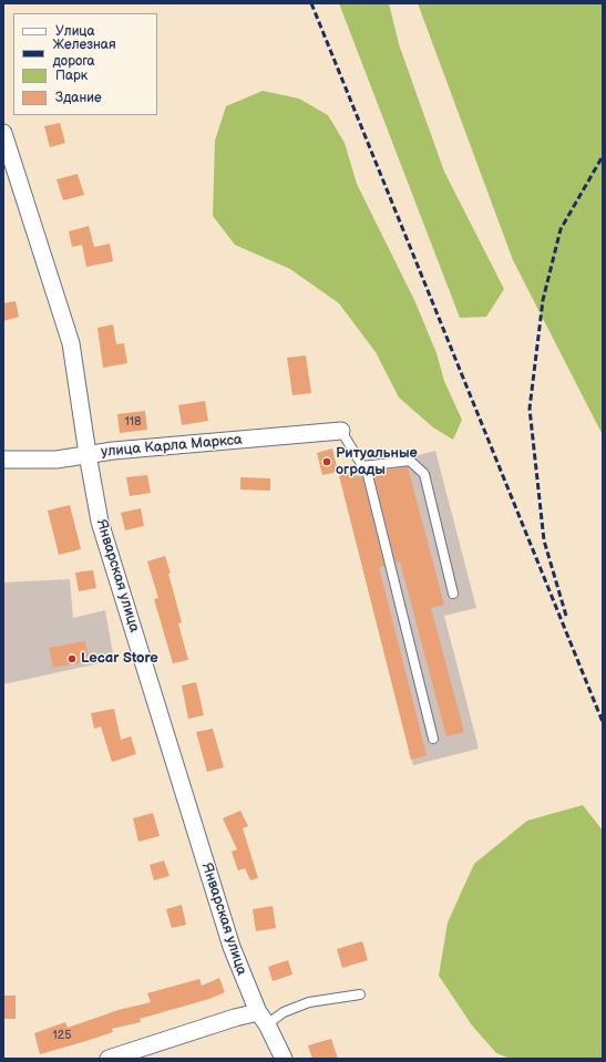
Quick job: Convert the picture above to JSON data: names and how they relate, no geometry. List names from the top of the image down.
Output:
{
  "streets": {
    "street": ["улица Карла Маркса", "Январская улица"]
  },
  "crossings": [
    ["улица Карла Маркса", "Январская улица"]
  ],
  "places": ["Ритуальные ограды", "Lecar Store"],
  "house_numbers": ["118", "125"],
  "legend": [
    "Улица",
    "Железная дорога",
    "Парк",
    "Здание"
  ]
}
